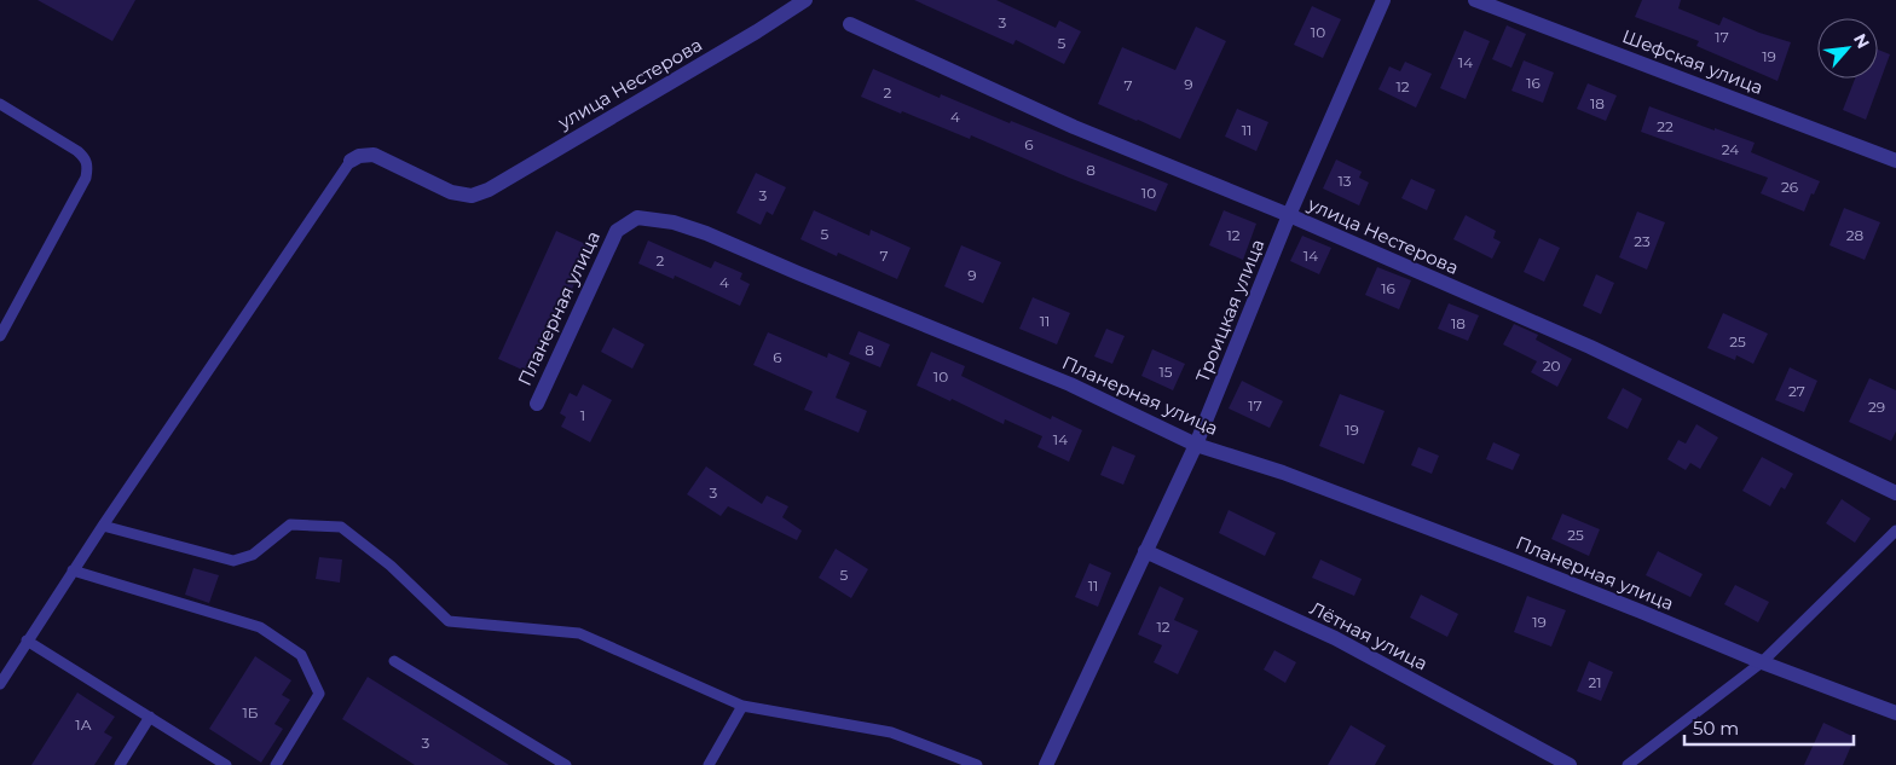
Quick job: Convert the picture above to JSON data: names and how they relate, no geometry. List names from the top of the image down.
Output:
{
  "streets": {
    "street": [
      "Шефская улица",
      "улица Нестерова",
      "Планерная улица",
      "Троицкая улица",
      "Лётная улица"
    ]
  },
  "crossings": [
    ["улица Нестерова", "Троицкая улица"],
    ["Планерная улица", "Троицкая улица"],
    ["Троицкая улица", "Лётная улица"]
  ],
  "house_numbers": [
    "3",
    "10",
    "17",
    "5",
    "19",
    "14",
    "16",
    "9",
    "7",
    "12",
    "2",
    "18",
    "4",
    "22",
    "11",
    "6",
    "24",
    "8",
    "13",
    "26",
    "10",
    "3",
    "5",
    "12",
    "28",
    "23",
    "7",
    "14",
    "2",
    "9",
    "4",
    "16",
    "11",
    "18",
    "25",
    "8",
    "6",
    "20",
    "15",
    "10",
    "27",
    "17",
    "29",
    "1",
    "19",
    "14",
    "3",
    "25",
    "5",
    "11",
    "19",
    "12",
    "21",
    "1Б",
    "1А",
    "3"
  ],
  "scale_bar": "50 m",
  "north": "top right"
}
